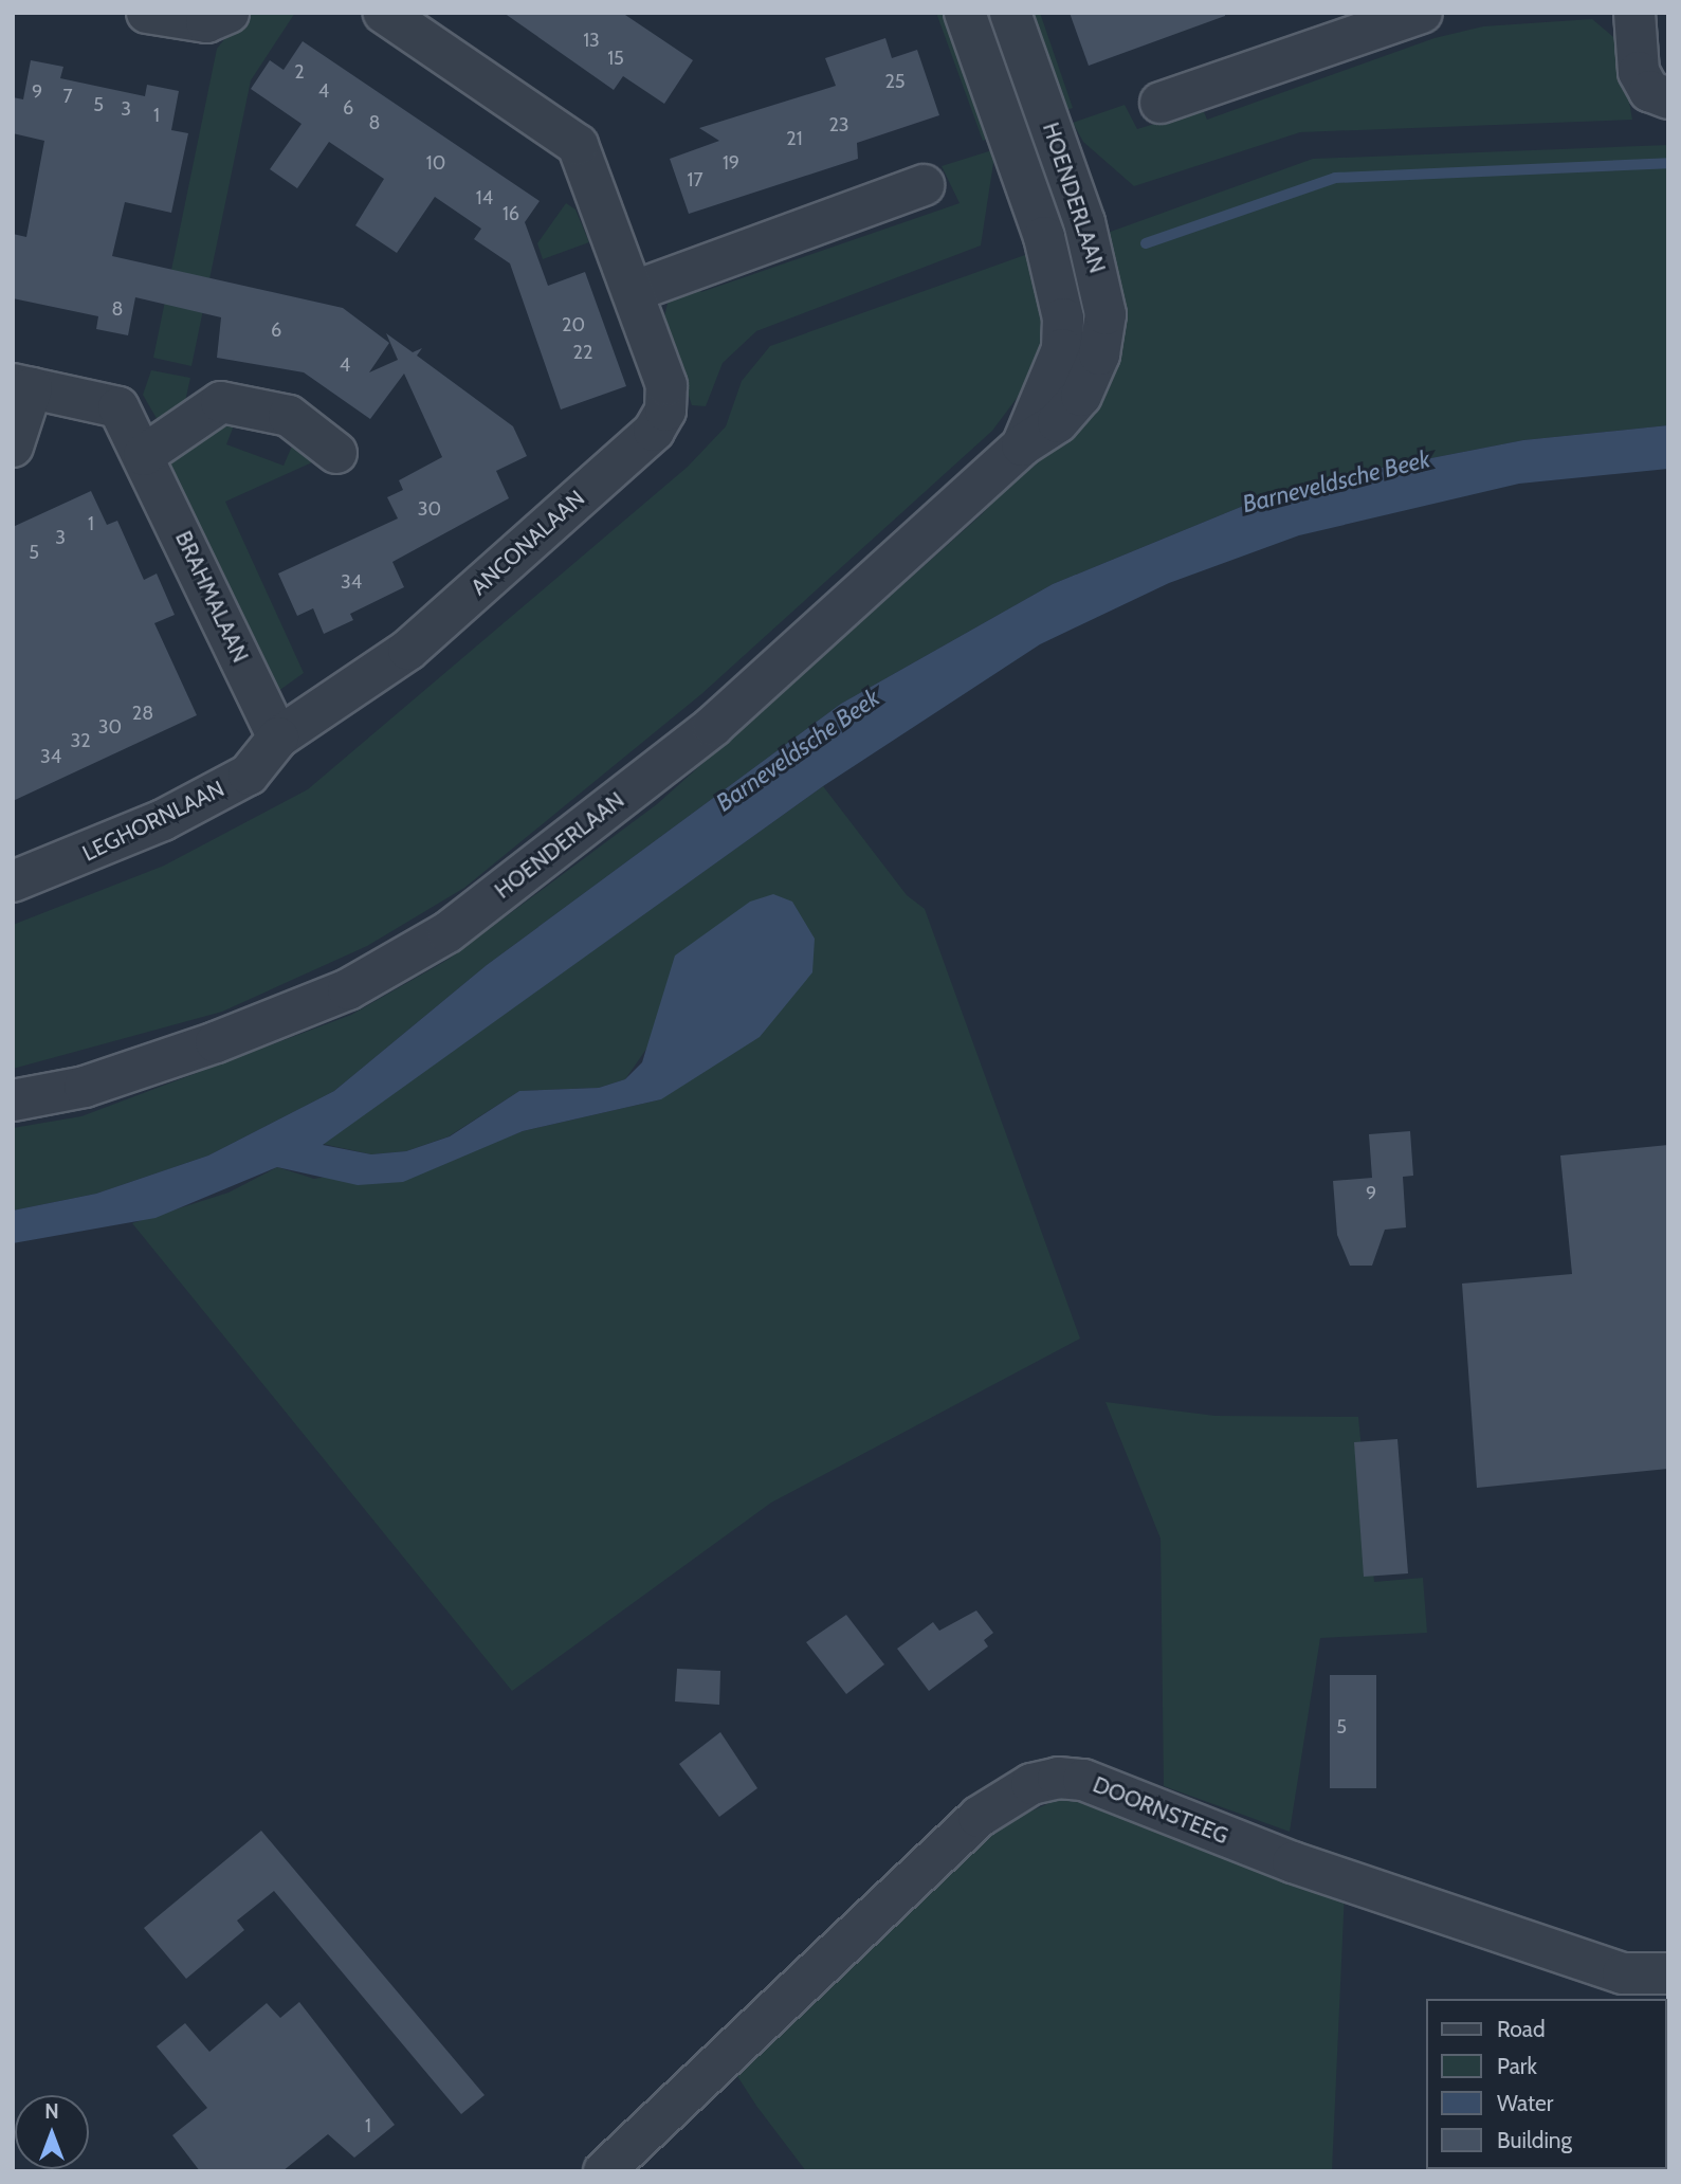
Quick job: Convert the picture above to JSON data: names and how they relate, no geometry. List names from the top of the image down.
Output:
{
  "streets": {
    "street": [
      "HOENDERLAAN",
      "ANCONALAAN",
      "BRAHMALAAN",
      "LEGHORNLAAN",
      "DOORNSTEEG"
    ]
  },
  "crossings": [
    ["ANCONALAAN", "BRAHMALAAN"],
    ["ANCONALAAN", "LEGHORNLAAN"],
    ["BRAHMALAAN", "LEGHORNLAAN"]
  ],
  "water": ["Barneveldsche Beek"],
  "house_numbers": [
    "13",
    "15",
    "2",
    "25",
    "4",
    "9",
    "7",
    "5",
    "6",
    "3",
    "1",
    "8",
    "23",
    "21",
    "10",
    "19",
    "17",
    "14",
    "16",
    "8",
    "20",
    "6",
    "22",
    "4",
    "30",
    "1",
    "3",
    "5",
    "34",
    "28",
    "30",
    "32",
    "34",
    "9",
    "5",
    "1"
  ],
  "legend": [
    "Road",
    "Park",
    "Water",
    "Building"
  ],
  "north": "top"
}
